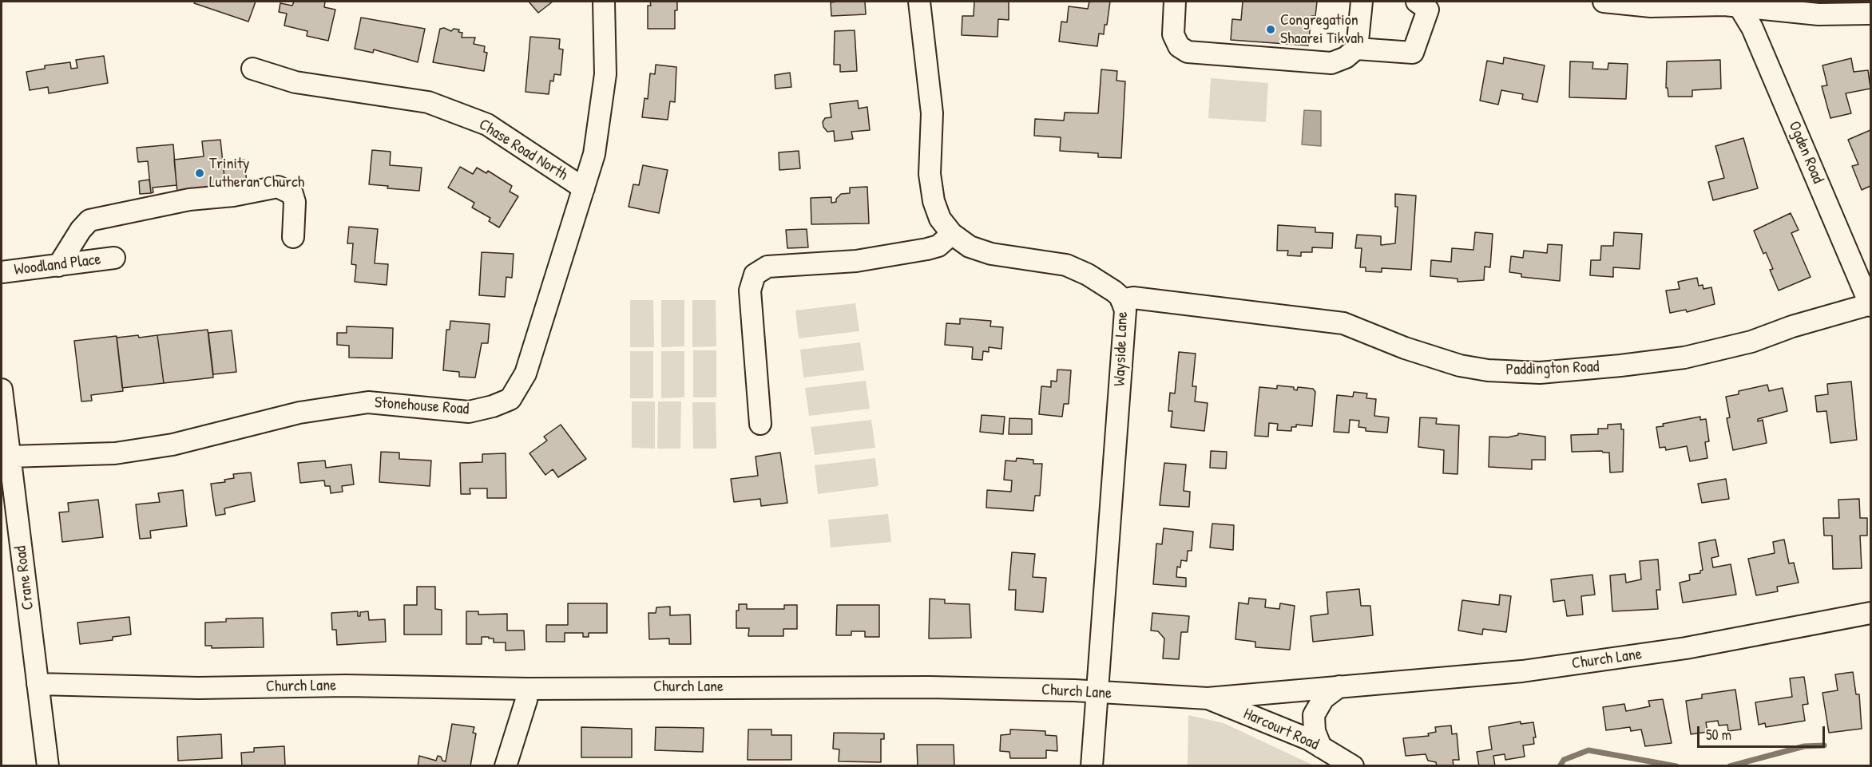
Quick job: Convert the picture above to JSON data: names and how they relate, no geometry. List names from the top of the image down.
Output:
{
  "streets": {
    "street": [
      "Chase Road North",
      "Ogden Road",
      "Woodland Place",
      "Wayside Lane",
      "Paddington Road",
      "Stonehouse Road",
      "Crane Road",
      "Church Lane",
      "Harcourt Road"
    ]
  },
  "crossings": [
    ["Chase Road North", "Stonehouse Road"],
    ["Ogden Road", "Paddington Road"],
    ["Wayside Lane", "Paddington Road"],
    ["Wayside Lane", "Church Lane"],
    ["Stonehouse Road", "Crane Road"],
    ["Crane Road", "Church Lane"],
    ["Church Lane", "Harcourt Road"]
  ],
  "places": ["Congregation Shaarei Tikvah", "Trinity Lutheran Church"],
  "scale_bar": "50 m"
}
